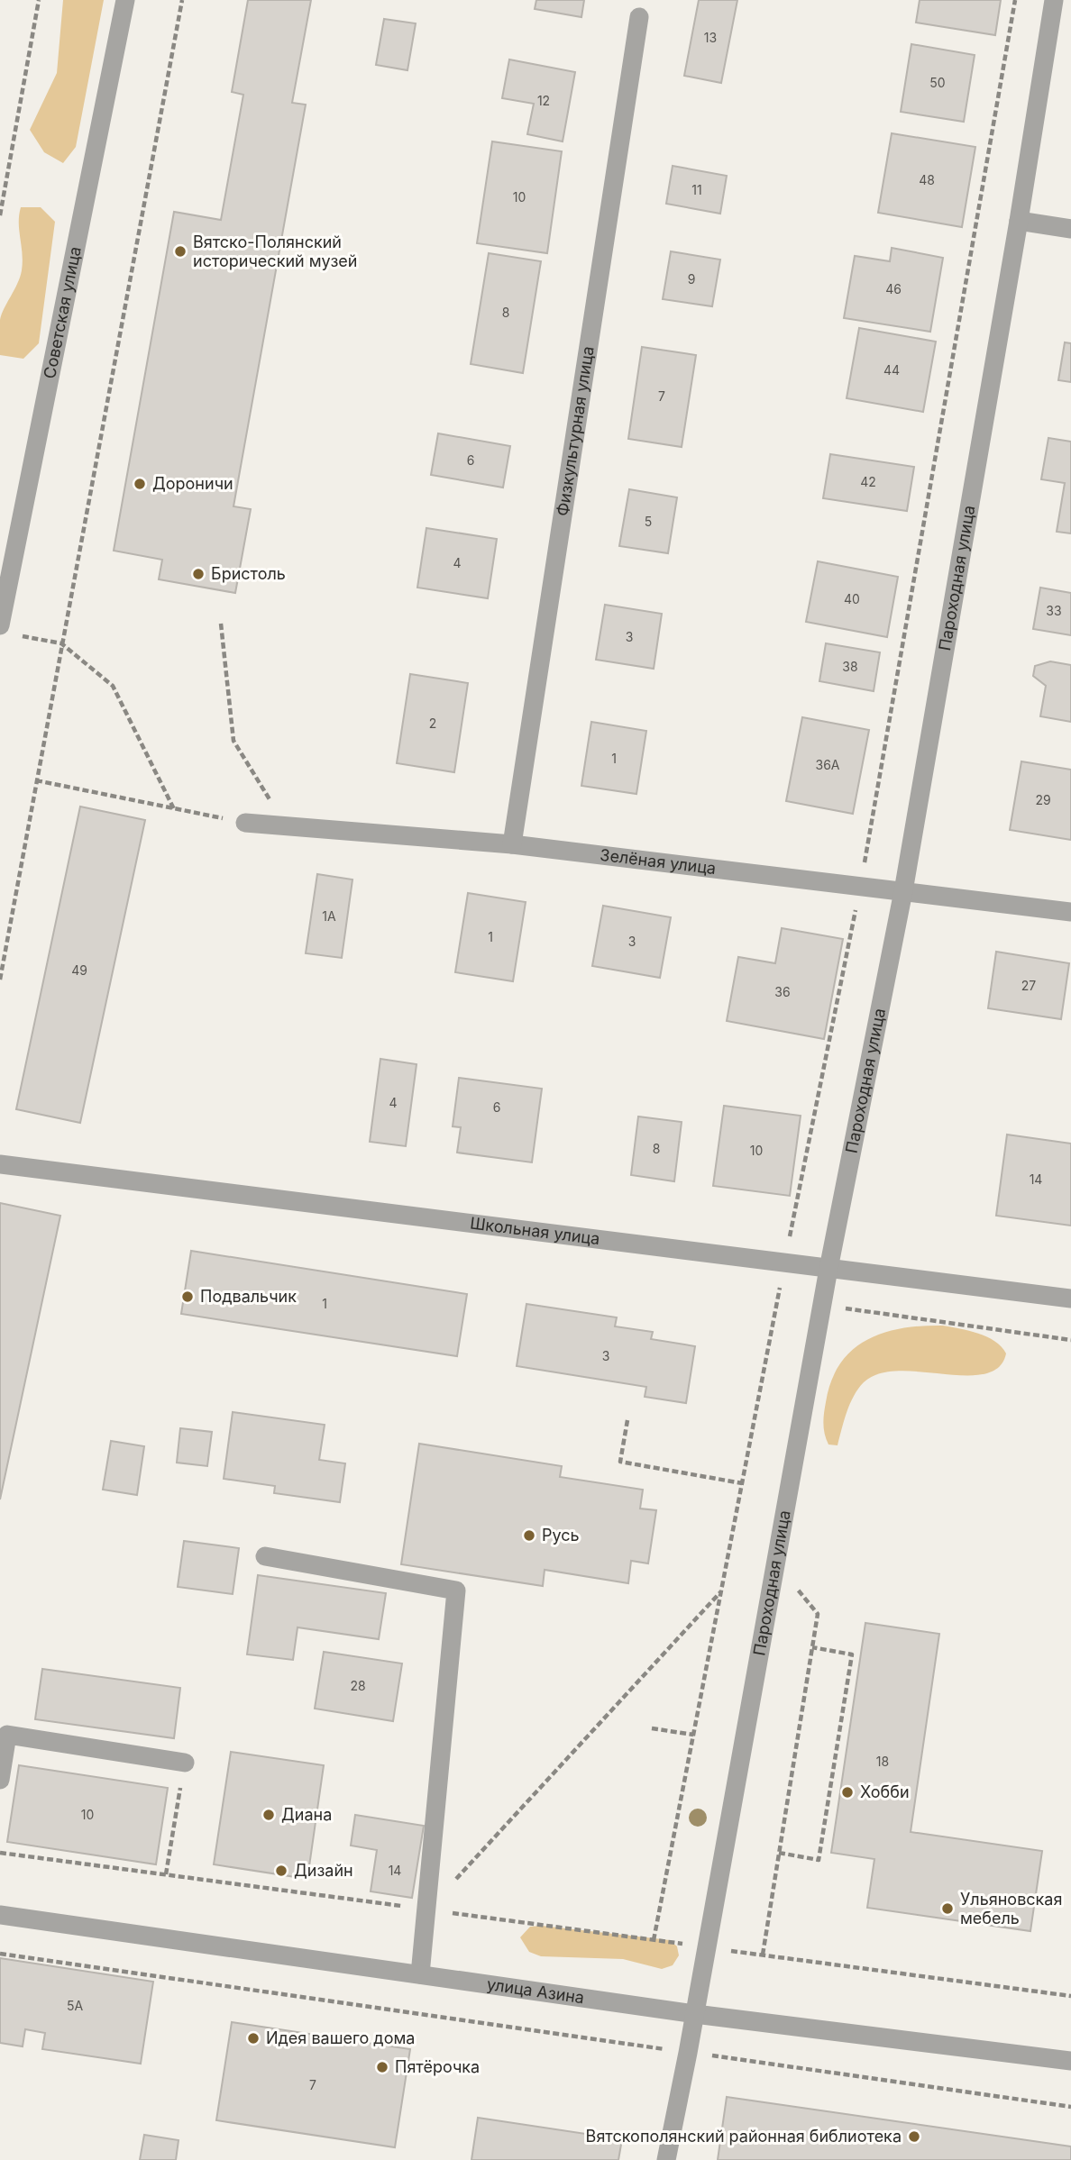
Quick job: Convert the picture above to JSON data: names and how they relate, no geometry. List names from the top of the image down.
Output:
{
  "streets": {
    "street": [
      "Советская улица",
      "Физкультурная улица",
      "Пароходная улица",
      "Зелёная улица",
      "Школьная улица",
      "улица Азина"
    ]
  },
  "crossings": [
    ["Физкультурная улица", "Зелёная улица"],
    ["Пароходная улица", "Зелёная улица"],
    ["Пароходная улица", "Школьная улица"],
    ["Пароходная улица", "улица Азина"]
  ],
  "places": [
    "Вятско-Полянский исторический музей",
    "Дороничи",
    "Бристоль",
    "Подвальчик",
    "Русь",
    "Хобби",
    "Диана",
    "Дизайн",
    "Ульяновская мебель",
    "Идея вашего дома",
    "Пятёрочка",
    "Вятскополянский районная библиотека"
  ],
  "house_numbers": [
    "13",
    "50",
    "12",
    "48",
    "11",
    "10",
    "9",
    "46",
    "8",
    "44",
    "7",
    "6",
    "42",
    "5",
    "4",
    "40",
    "33",
    "3",
    "38",
    "2",
    "1",
    "36А",
    "29",
    "1А",
    "1",
    "3",
    "49",
    "27",
    "36",
    "4",
    "6",
    "8",
    "10",
    "14",
    "1",
    "3",
    "28",
    "18",
    "10",
    "14",
    "5А",
    "7"
  ]
}
